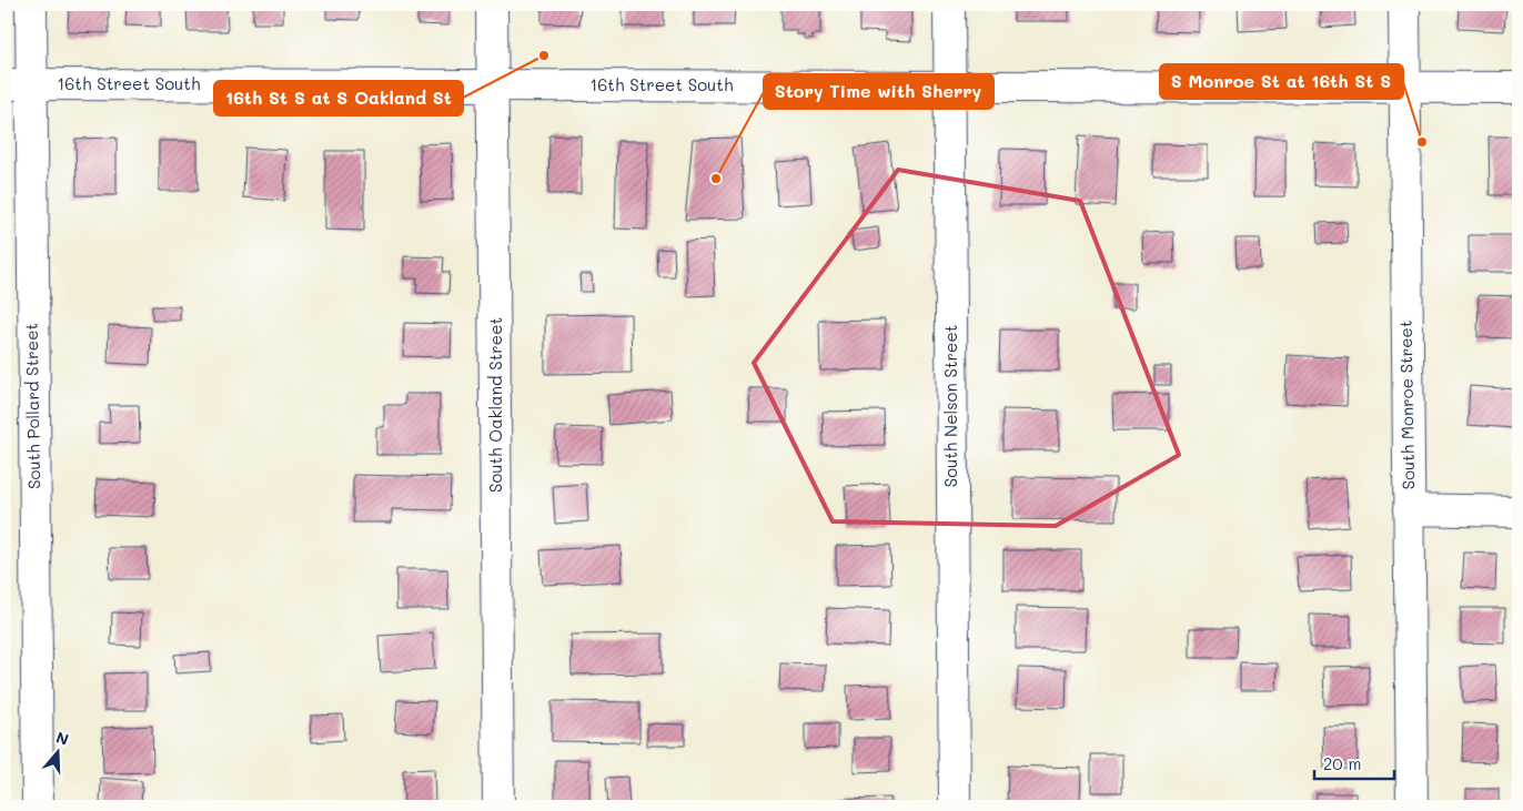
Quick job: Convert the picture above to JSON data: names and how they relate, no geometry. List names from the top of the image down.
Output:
{
  "streets": {
    "street": [
      "16th Street South",
      "South Oakland Street",
      "South Monroe Street",
      "South Pollard Street",
      "South Nelson Street"
    ]
  },
  "crossings": [
    ["16th Street South", "South Oakland Street"],
    ["16th Street South", "South Monroe Street"],
    ["16th Street South", "South Pollard Street"],
    ["16th Street South", "South Nelson Street"]
  ],
  "places": ["16th St S at S Oakland St", "S Monroe St at 16th St S", "Story Time with Sherry"],
  "scale_bar": "20 m",
  "north": "top"
}
